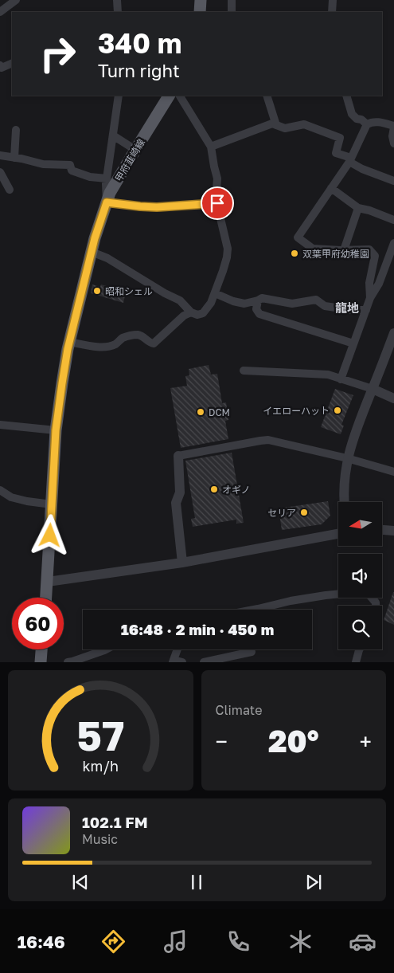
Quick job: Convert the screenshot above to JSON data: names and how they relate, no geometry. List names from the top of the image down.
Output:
{
  "streets": {
    "main road": ["甲府韮崎線"]
  },
  "districts": ["龍地"],
  "places": [
    "双葉甲府幼稚園",
    "昭和シェル",
    "イエローハット",
    "DCM",
    "オギノ",
    "セリア"
  ],
  "north": "left",
  "page": {
    "turn": ["340 m", "Turn right"],
    "limit": "60",
    "trip": "16:48 · 2 min · 450 m",
    "tile": "Climate",
    "heat": ["−", "20°", "+"],
    "song": ["102.1 FM", "Music"],
    "tabs": "16:46",
    "gauge": ["57", "km/h"]
  }
}
